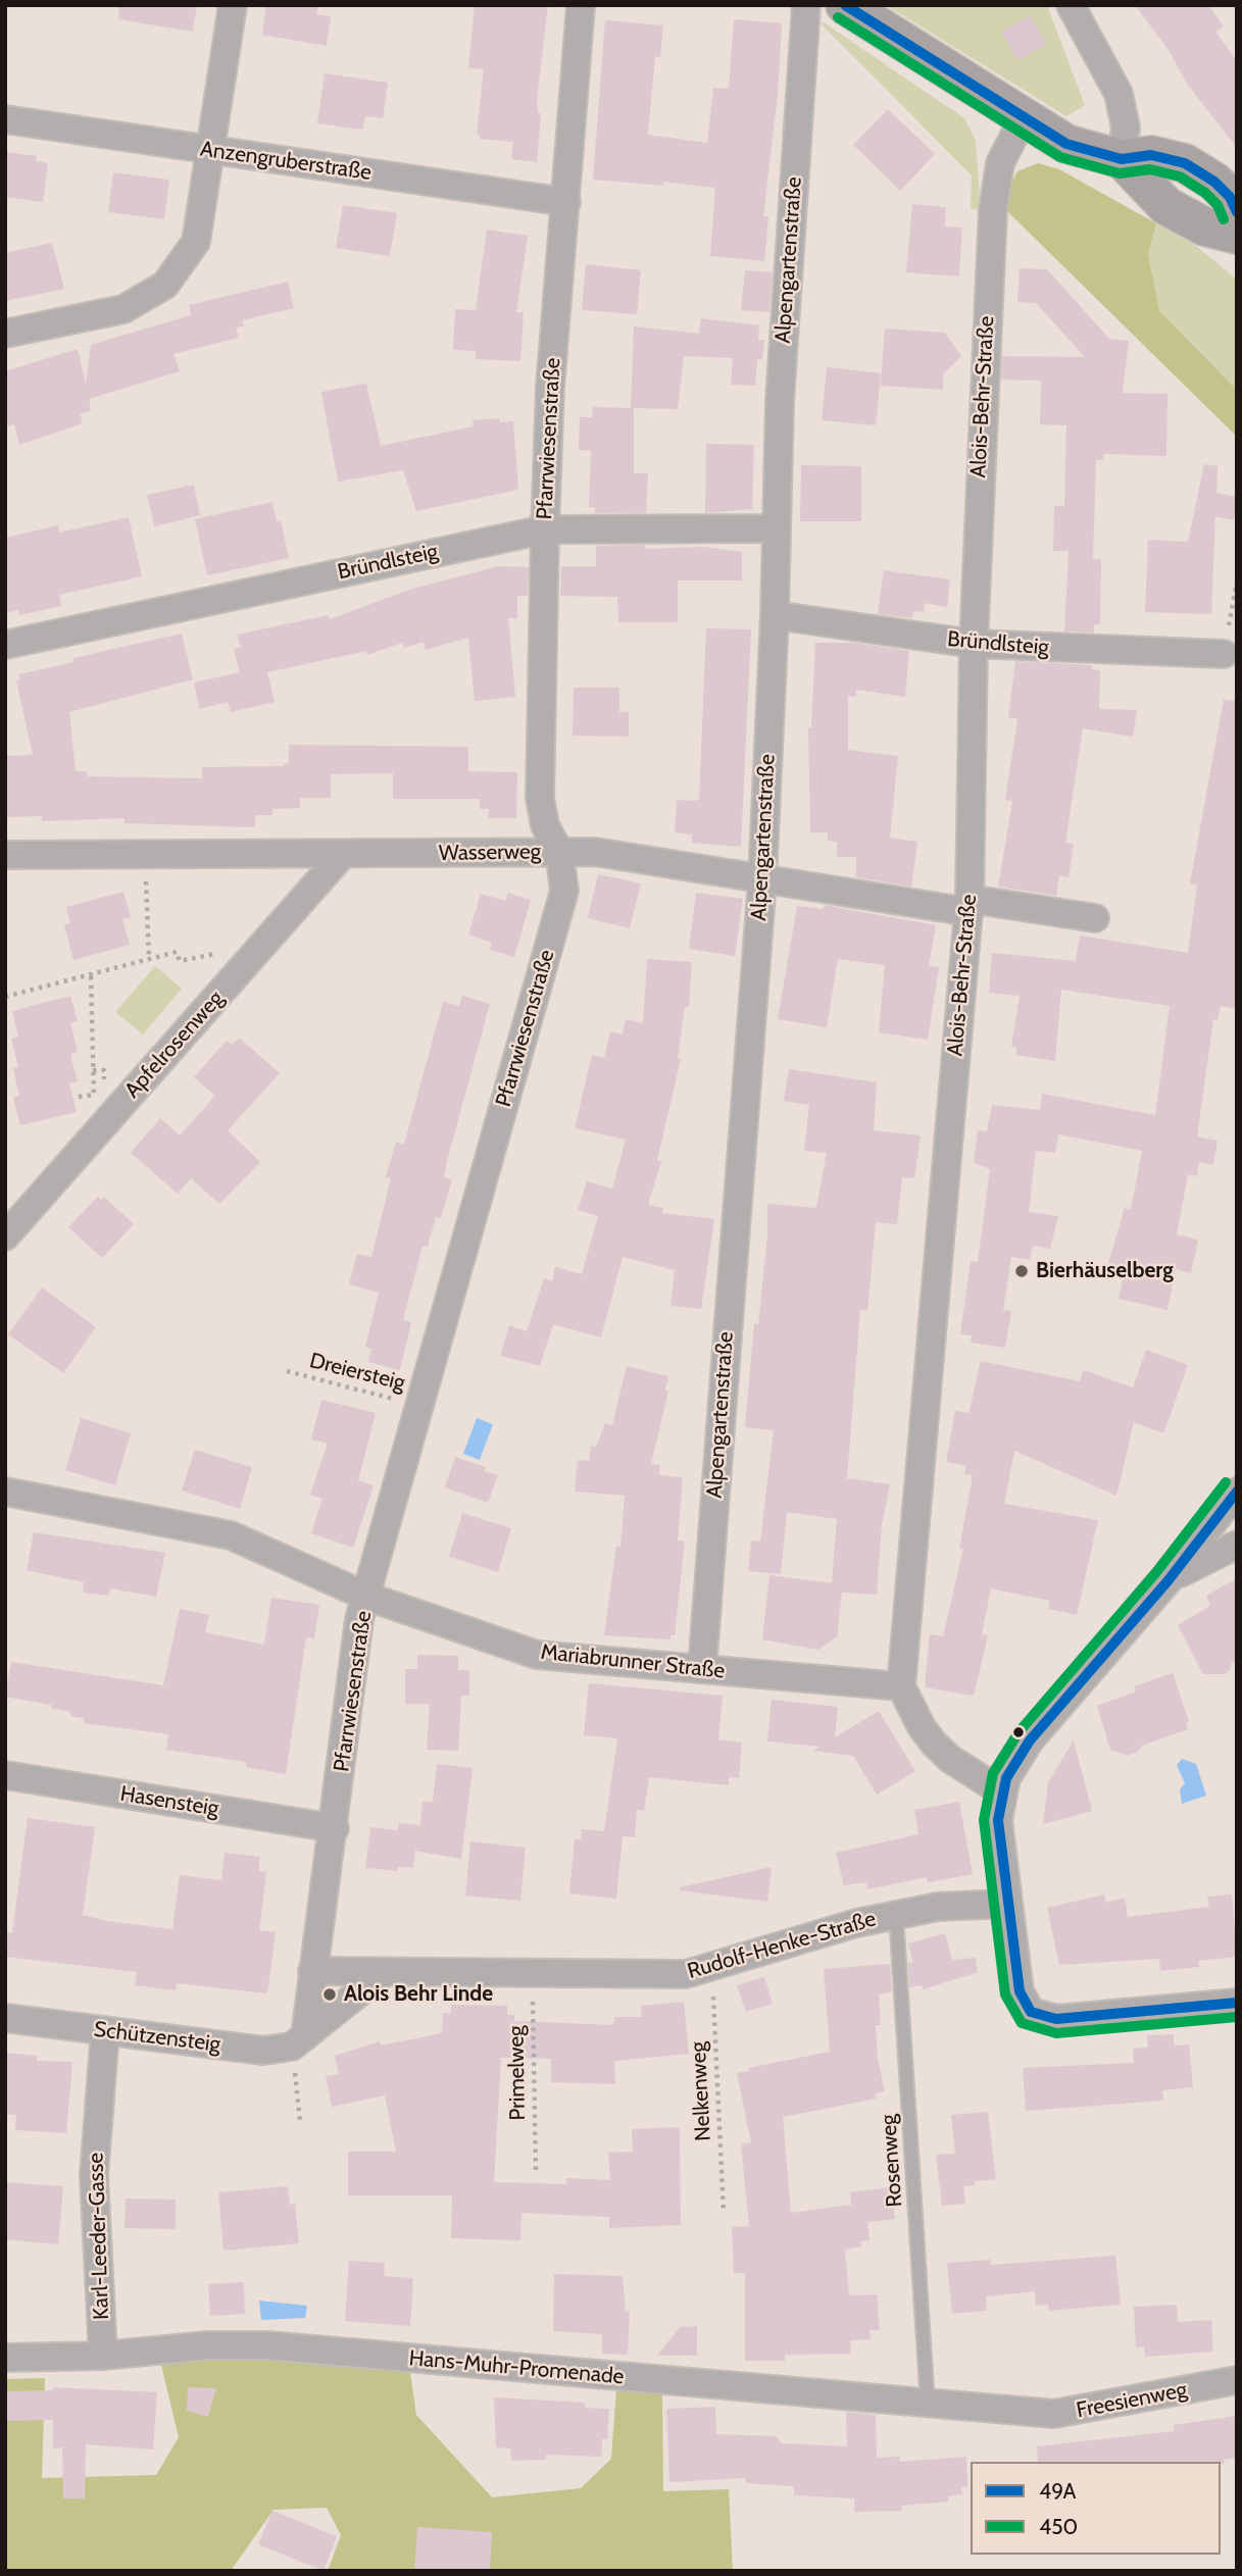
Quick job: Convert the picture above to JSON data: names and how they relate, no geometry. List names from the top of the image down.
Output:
{
  "streets": {
    "street": [
      "Anzengruberstraße",
      "Alpengartenstraße",
      "Alois-Behr-Straße",
      "Pfarrwiesenstraße",
      "Bründlsteig",
      "Wasserweg",
      "Apfelrosenweg",
      "Mariabrunner Straße",
      "Hasensteig",
      "Rudolf-Henke-Straße",
      "Schützensteig",
      "Karl-Leeder-Gasse",
      "Hans-Muhr-Promenade",
      "Freesienweg"
    ],
    "lane": ["Rosenweg"],
    "path": ["Dreiersteig", "Primelweg", "Nelkenweg"]
  },
  "crossings": [
    ["Anzengruberstraße", "Pfarrwiesenstraße"],
    ["Alpengartenstraße", "Bründlsteig"],
    ["Alpengartenstraße", "Wasserweg"],
    ["Alpengartenstraße", "Mariabrunner Straße"],
    ["Alois-Behr-Straße", "Bründlsteig"],
    ["Alois-Behr-Straße", "Wasserweg"],
    ["Alois-Behr-Straße", "Mariabrunner Straße"],
    ["Pfarrwiesenstraße", "Bründlsteig"],
    ["Pfarrwiesenstraße", "Wasserweg"],
    ["Pfarrwiesenstraße", "Dreiersteig"],
    ["Pfarrwiesenstraße", "Mariabrunner Straße"],
    ["Pfarrwiesenstraße", "Hasensteig"],
    ["Pfarrwiesenstraße", "Rudolf-Henke-Straße"],
    ["Pfarrwiesenstraße", "Schützensteig"],
    ["Wasserweg", "Apfelrosenweg"],
    ["Rudolf-Henke-Straße", "Primelweg"],
    ["Rudolf-Henke-Straße", "Nelkenweg"],
    ["Rudolf-Henke-Straße", "Rosenweg"],
    ["Schützensteig", "Karl-Leeder-Gasse"],
    ["Rosenweg", "Hans-Muhr-Promenade"],
    ["Karl-Leeder-Gasse", "Hans-Muhr-Promenade"],
    ["Hans-Muhr-Promenade", "Freesienweg"]
  ],
  "places": ["Bierhäuselberg", "Alois Behr Linde"],
  "lines": ["transit line 49A", "transit line 450"],
  "legend": ["49A", "450"]
}
